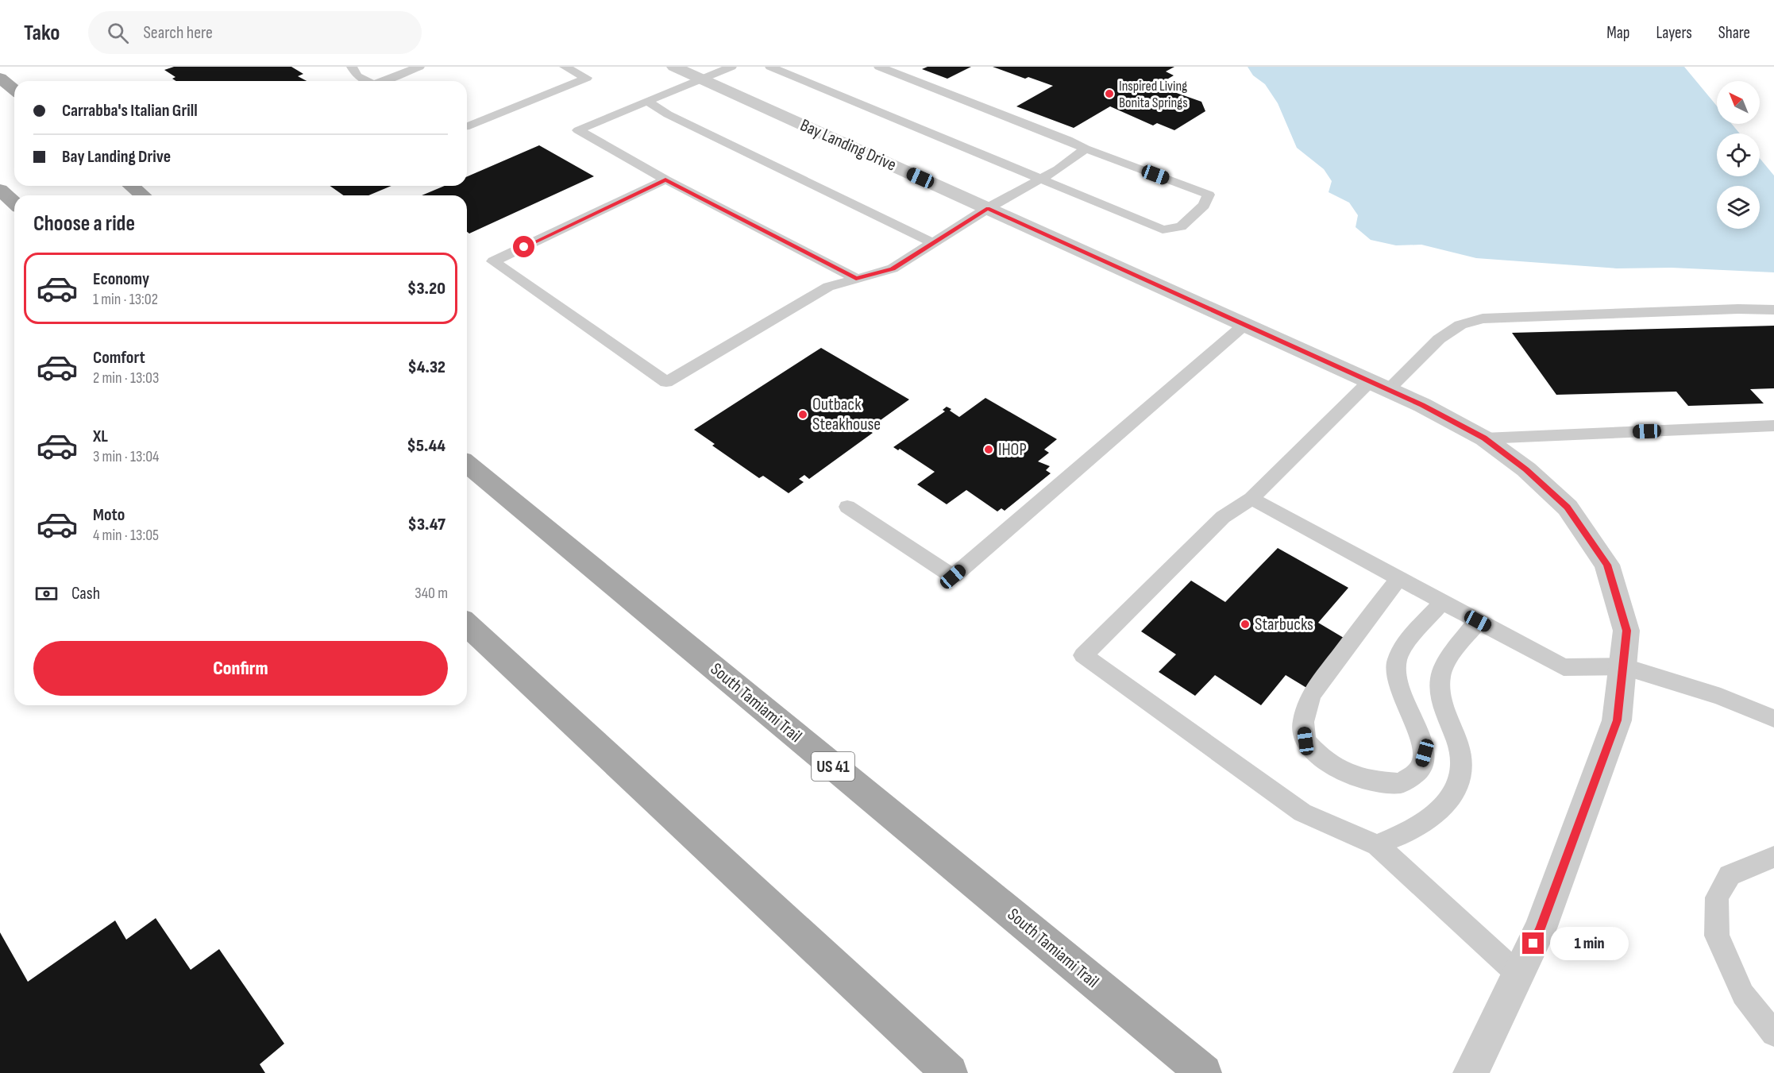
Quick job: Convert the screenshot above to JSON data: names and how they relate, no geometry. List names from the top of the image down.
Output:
{
  "streets": {
    "main road": ["South Tamiami Trail", "US 41"],
    "street": ["Bay Landing Drive"]
  },
  "places": [
    "Inspired Living Bonita Springs",
    "Outback Steakhouse",
    "IHOP",
    "Starbucks"
  ],
  "north": "top left",
  "page": {
    "header": "Tako",
    "search": "Search here",
    "nav": ["Map", "Layers", "Share"],
    "banner": ["Carrabba's Italian Grill", "Bay Landing Drive"],
    "heading": "Choose a ride",
    "list": [
      {
        "name": "Economy",
        "note": "1 min · 13:02",
        "value": "$3.20"
      },
      {
        "name": "Comfort",
        "note": "2 min · 13:03",
        "value": "$4.32"
      },
      {
        "name": "XL",
        "note": "3 min · 13:04",
        "value": "$5.44"
      },
      {
        "name": "Moto",
        "note": "4 min · 13:05",
        "value": "$3.47"
      }
    ],
    "pay": ["Cash", "340 m"],
    "buttons": "Confirm",
    "bubble": "1 min"
  }
}
